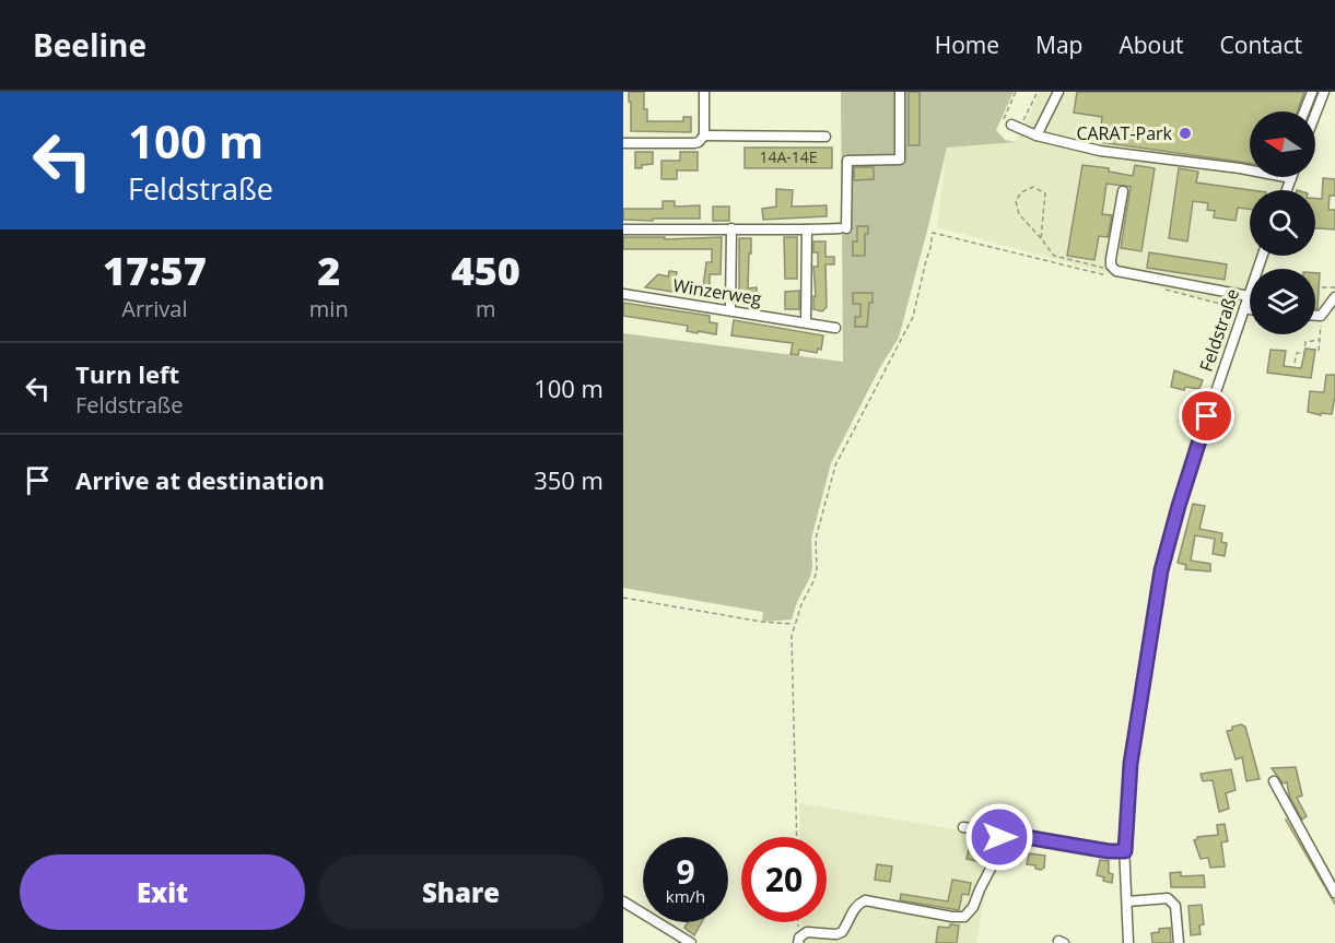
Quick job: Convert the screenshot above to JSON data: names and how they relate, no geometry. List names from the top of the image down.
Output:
{
  "streets": {
    "street": ["Winzerweg", "Feldstraße"]
  },
  "places": ["CARAT-Park"],
  "house_numbers": ["14A-14E"],
  "north": "left",
  "page": {
    "header": "Beeline",
    "nav": [
      "Home",
      "Map",
      "About",
      "Contact"
    ],
    "turn": ["100 m", "Feldstraße"],
    "eta": [
      "17:57",
      "Arrival",
      "2",
      "min",
      "450",
      "m"
    ],
    "list": [
      {
        "name": "Turn left",
        "note": "Feldstraße",
        "value": "100 m"
      },
      {
        "name": "Arrive at destination",
        "value": "350 m"
      }
    ],
    "speed": "9 km/h",
    "limit": "20",
    "buttons": ["Exit", "Share"]
  }
}
